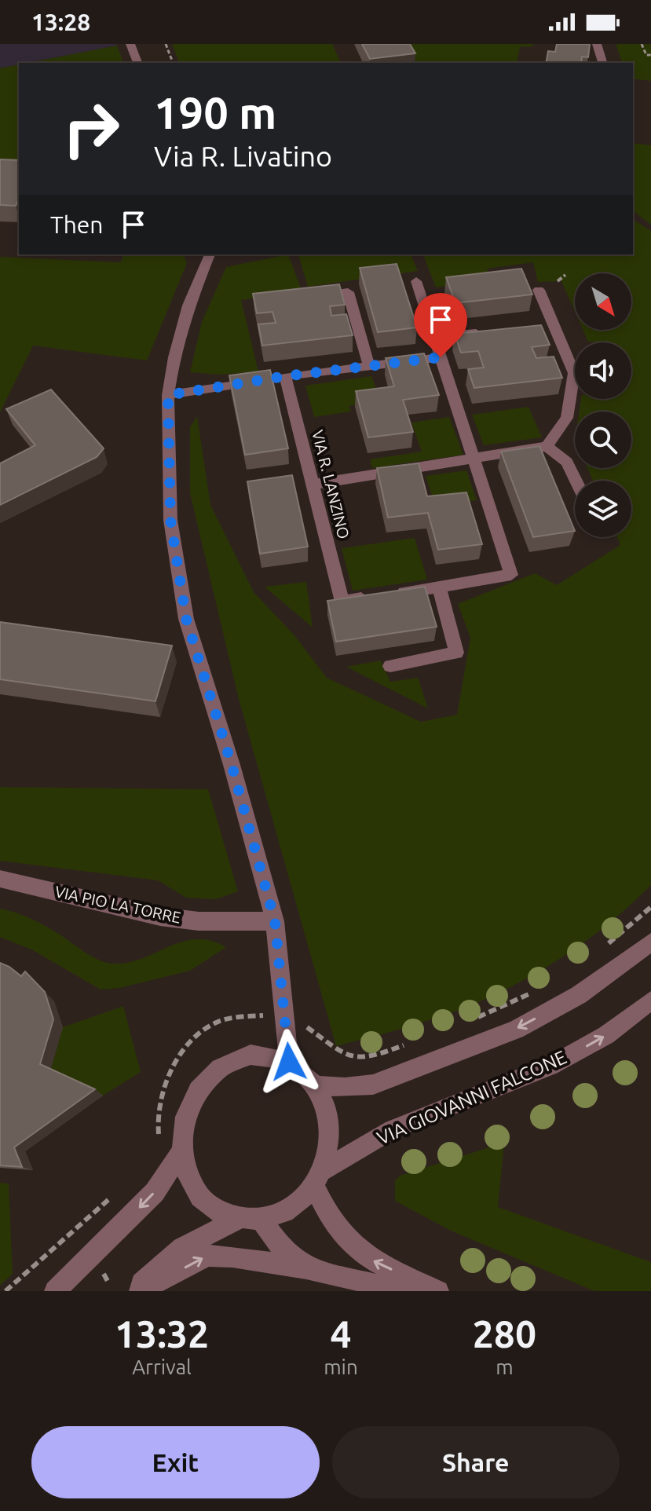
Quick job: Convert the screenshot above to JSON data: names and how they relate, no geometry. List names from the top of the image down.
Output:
{
  "streets": {
    "street": ["VIA R. LANZINO", "VIA PIO LA TORRE", "VIA GIOVANNI FALCONE"]
  },
  "north": "bottom right",
  "page": {
    "status": "13:28",
    "turn": ["190 m", "Via R. Livatino"],
    "then": "Then",
    "eta": [
      "13:32",
      "Arrival",
      "4",
      "min",
      "280",
      "m"
    ],
    "buttons": ["Exit", "Share"]
  }
}
